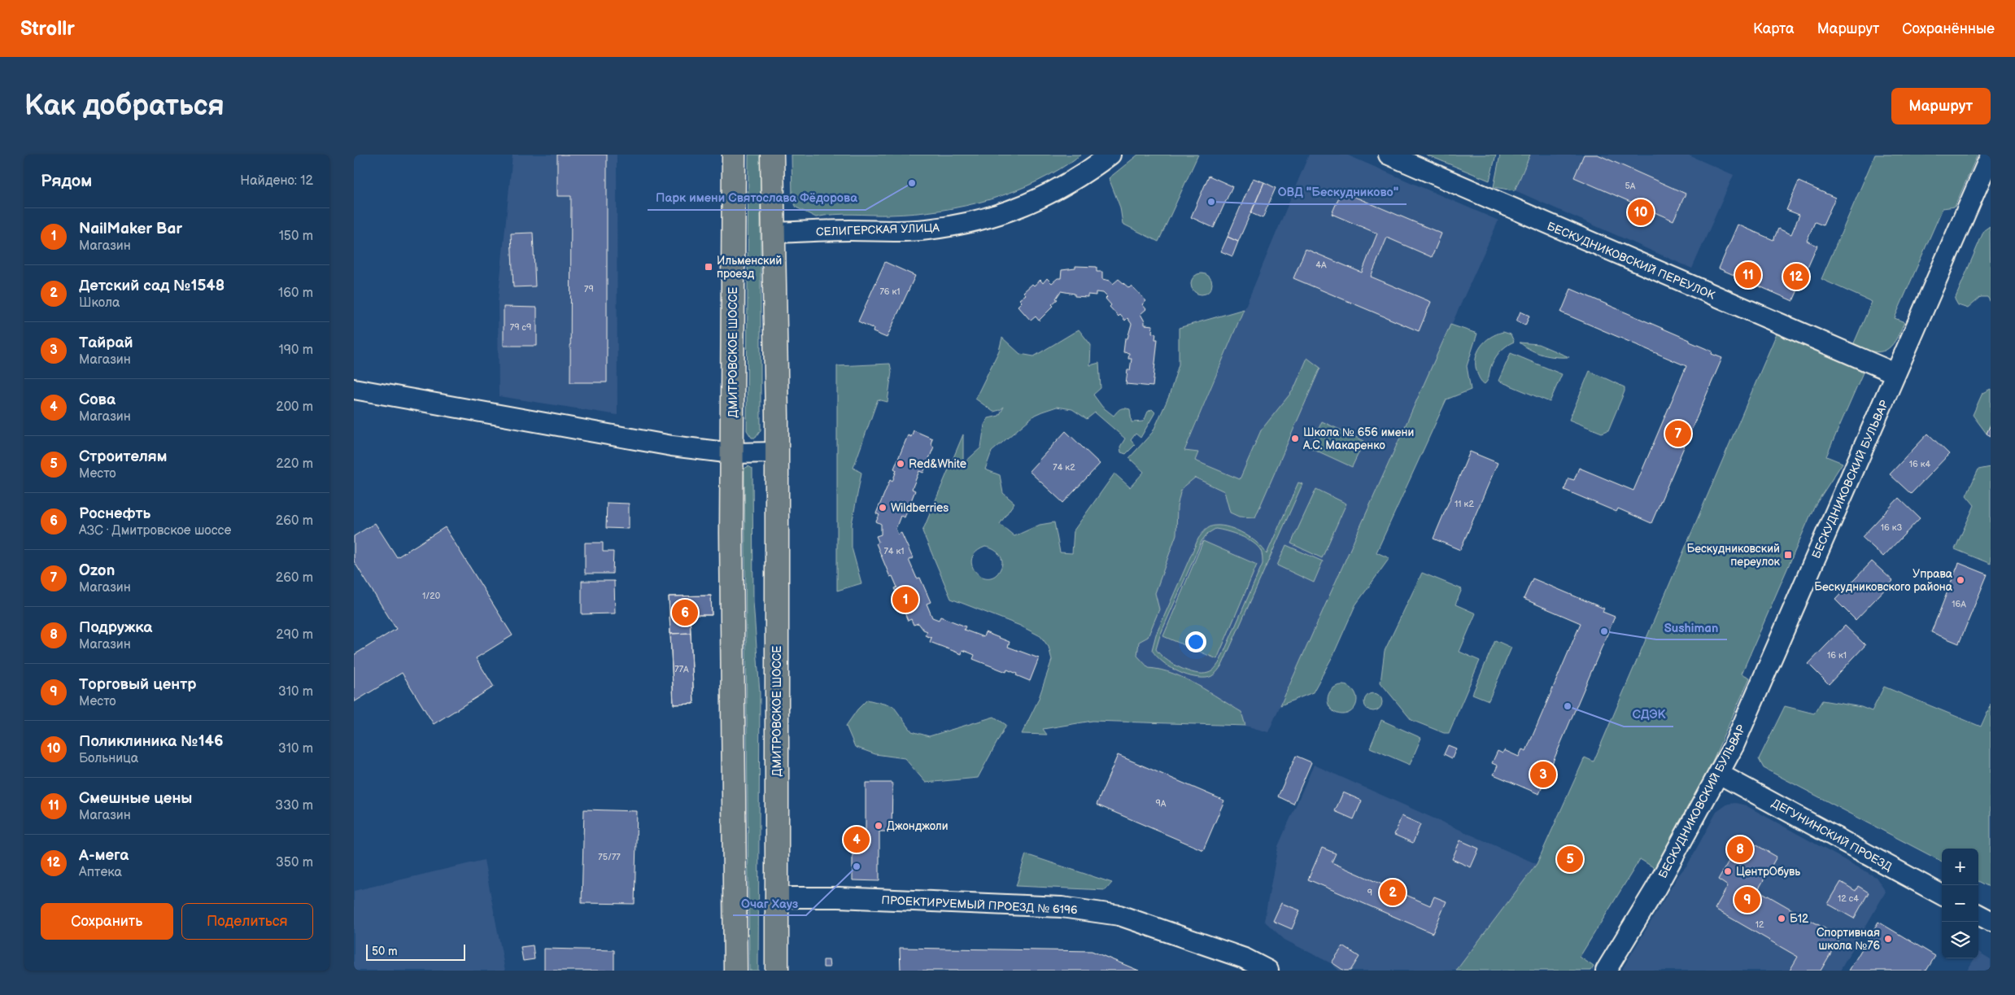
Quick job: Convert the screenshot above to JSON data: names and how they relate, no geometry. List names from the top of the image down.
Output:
{
  "streets": {
    "main road": ["ДМИТРОВСКОЕ ШОССЕ"],
    "street": [
      "СЕЛИГЕРСКАЯ УЛИЦА",
      "БЕСКУДНИКОВСКИЙ ПЕРЕУЛОК",
      "БЕСКУДНИКОВСКИЙ БУЛЬВАР",
      "ДЕГУНИНСКИЙ ПРОЕЗД",
      "ПРОЕКТИРУЕМЫЙ ПРОЕЗД № 6196"
    ]
  },
  "crossings": [
    ["СЕЛИГЕРСКАЯ УЛИЦА", "ДМИТРОВСКОЕ ШОССЕ"],
    ["БЕСКУДНИКОВСКИЙ ПЕРЕУЛОК", "БЕСКУДНИКОВСКИЙ БУЛЬВАР"],
    ["ДМИТРОВСКОЕ ШОССЕ", "ПРОЕКТИРУЕМЫЙ ПРОЕЗД № 6196"],
    ["БЕСКУДНИКОВСКИЙ БУЛЬВАР", "ДЕГУНИНСКИЙ ПРОЕЗД"]
  ],
  "places": {
    "other": [
      "Парк имени Святослава Фёдорова",
      "ОВД \"Бескудниково\"",
      "Школа № 656 имени А.С. Макаренко",
      "Red&White",
      "Wildberries",
      "Управа Бескудниковского района",
      "Sushiman",
      "СДЭК",
      "Джонджоли",
      "Очаг Хауз",
      "ЦентрОбувь",
      "Б12",
      "Спортивная школа №76"
    ],
    "transit": ["Ильменский проезд", "Бескудниковский переулок"]
  },
  "house_numbers": [
    "5А",
    "4А",
    "79",
    "76 к1",
    "79 с9",
    "16 к4",
    "74 к2",
    "11 к2",
    "16 к3",
    "74 к1",
    "1/20",
    "16А",
    "16 к1",
    "77А",
    "9А",
    "75/77",
    "9",
    "12 с4",
    "12"
  ],
  "scale_bar": "50 m",
  "page": {
    "header": "Strollr",
    "nav": ["Карта", "Маршрут", "Сохранённые"],
    "buttons": [
      "Маршрут",
      ["Сохранить", "Поделиться"]
    ],
    "title": "Как добраться",
    "heading": ["Рядом", "Найдено: 12"],
    "pins": [
      "10",
      "11",
      "12",
      "7",
      "1",
      "6",
      "3",
      "4",
      "8",
      "5",
      "2",
      "9"
    ],
    "list": [
      {
        "mark": "1",
        "name": "NailMaker Bar",
        "note": "Магазин",
        "value": "150 m"
      },
      {
        "mark": "2",
        "name": "Детский сад №1548",
        "note": "Школа",
        "value": "160 m"
      },
      {
        "mark": "3",
        "name": "Тайрай",
        "note": "Магазин",
        "value": "190 m"
      },
      {
        "mark": "4",
        "name": "Сова",
        "note": "Магазин",
        "value": "200 m"
      },
      {
        "mark": "5",
        "name": "Строителям",
        "note": "Место",
        "value": "220 m"
      },
      {
        "mark": "6",
        "name": "Роснефть",
        "note": "АЗС · Дмитровское шоссе",
        "value": "260 m"
      },
      {
        "mark": "7",
        "name": "Ozon",
        "note": "Магазин",
        "value": "260 m"
      },
      {
        "mark": "8",
        "name": "Подружка",
        "note": "Магазин",
        "value": "290 m"
      },
      {
        "mark": "9",
        "name": "Торговый центр",
        "note": "Место",
        "value": "310 m"
      },
      {
        "mark": "10",
        "name": "Поликлиника №146",
        "note": "Больница",
        "value": "310 m"
      },
      {
        "mark": "11",
        "name": "Смешные цены",
        "note": "Магазин",
        "value": "330 m"
      },
      {
        "mark": "12",
        "name": "А-мега",
        "note": "Аптека",
        "value": "350 m"
      }
    ],
    "map_buttons": ["+", "−"],
    "scale": "50 m"
  }
}
